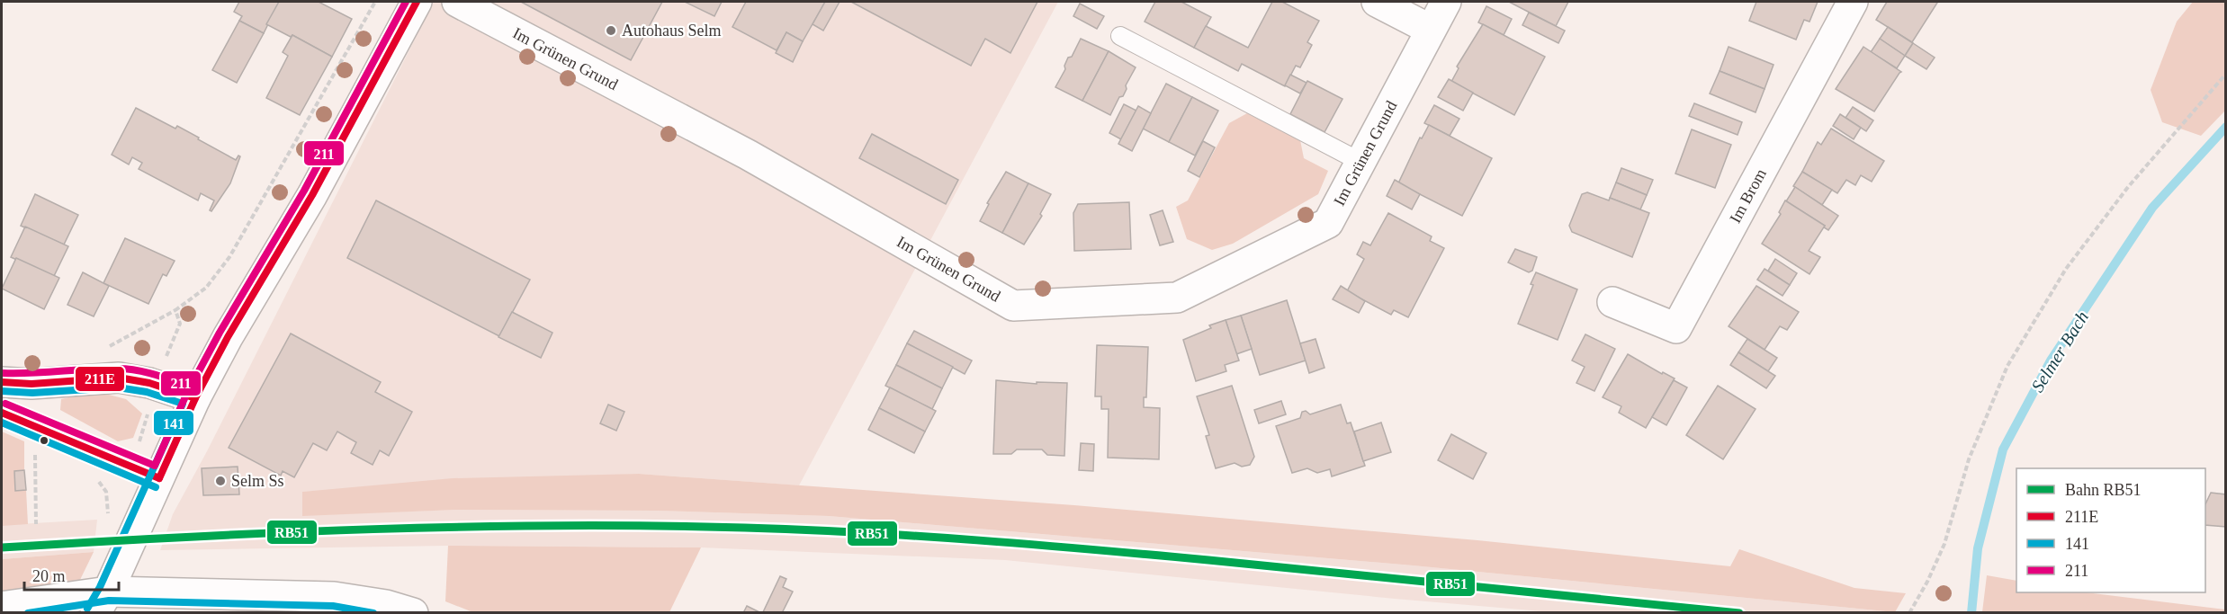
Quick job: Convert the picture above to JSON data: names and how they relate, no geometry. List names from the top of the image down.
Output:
{
  "streets": {
    "street": ["Im Grünen Grund", "Im Brom"]
  },
  "water": ["Selmer Bach"],
  "places": ["Autohaus Selm", "Selm Ss"],
  "lines": [
    "transit line 211E",
    "transit line 211",
    "transit line 141",
    "rail line RB51"
  ],
  "legend": [
    "Bahn RB51",
    "211E",
    "141",
    "211"
  ],
  "scale_bar": "20 m"
}
